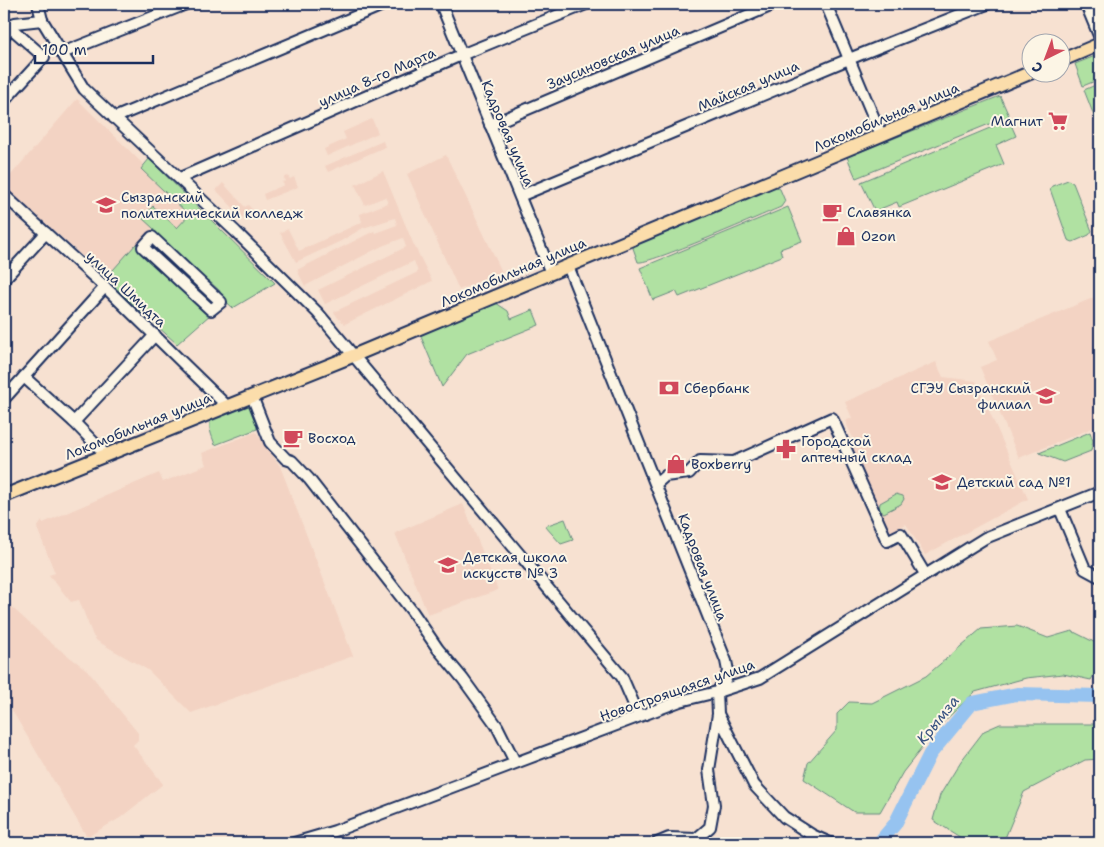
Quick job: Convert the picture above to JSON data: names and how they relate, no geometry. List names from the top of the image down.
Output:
{
  "streets": {
    "main road": ["Локомобильная улица"],
    "street": [
      "Заусиновская улица",
      "улица 8-го Марта",
      "Майская улица",
      "Кадровая улица",
      "улица Шмидта",
      "Новостроящаяся улица"
    ]
  },
  "crossings": [
    ["Заусиновская улица", "Кадровая улица"],
    ["улица 8-го Марта", "Кадровая улица"],
    ["Майская улица", "Кадровая улица"],
    ["Локомобильная улица", "Кадровая улица"],
    ["Локомобильная улица", "улица Шмидта"],
    ["Кадровая улица", "Новостроящаяся улица"]
  ],
  "water": ["Крымза"],
  "places": {
    "supermarket": ["Магнит"],
    "school or university": [
      "Сызранский политехнический колледж",
      "СГЭУ Сызранский филиал",
      "Детский сад №1",
      "Детская школа искусств № 3"
    ],
    "cafe": ["Славянка", "Восход"],
    "shop": ["Ozon", "Boxberry"],
    "bank": ["Сбербанк"],
    "pharmacy": ["Городской аптечный склад"]
  },
  "scale_bar": "100 m",
  "north": "bottom left"
}
